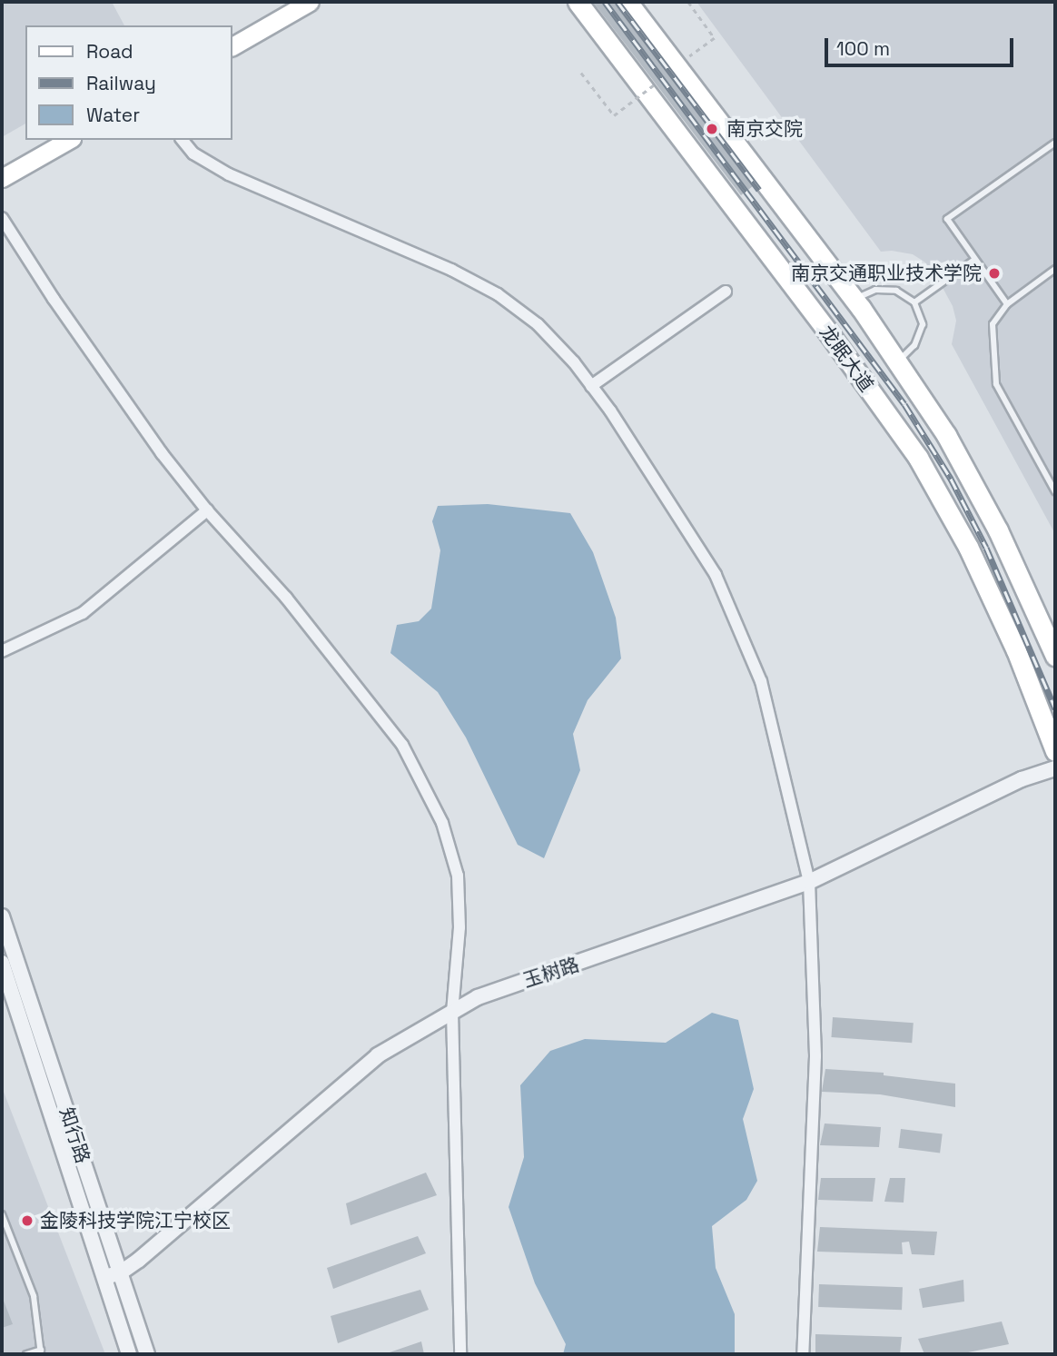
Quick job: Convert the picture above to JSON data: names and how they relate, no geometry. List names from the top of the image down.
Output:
{
  "streets": {
    "main road": ["龙眠大道"],
    "street": ["玉树路", "知行路"]
  },
  "crossings": [
    ["玉树路", "知行路"]
  ],
  "places": ["南京交院", "南京交通职业技术学院", "金陵科技学院江宁校区"],
  "legend": ["Road", "Railway", "Water"],
  "scale_bar": "100 m"
}
